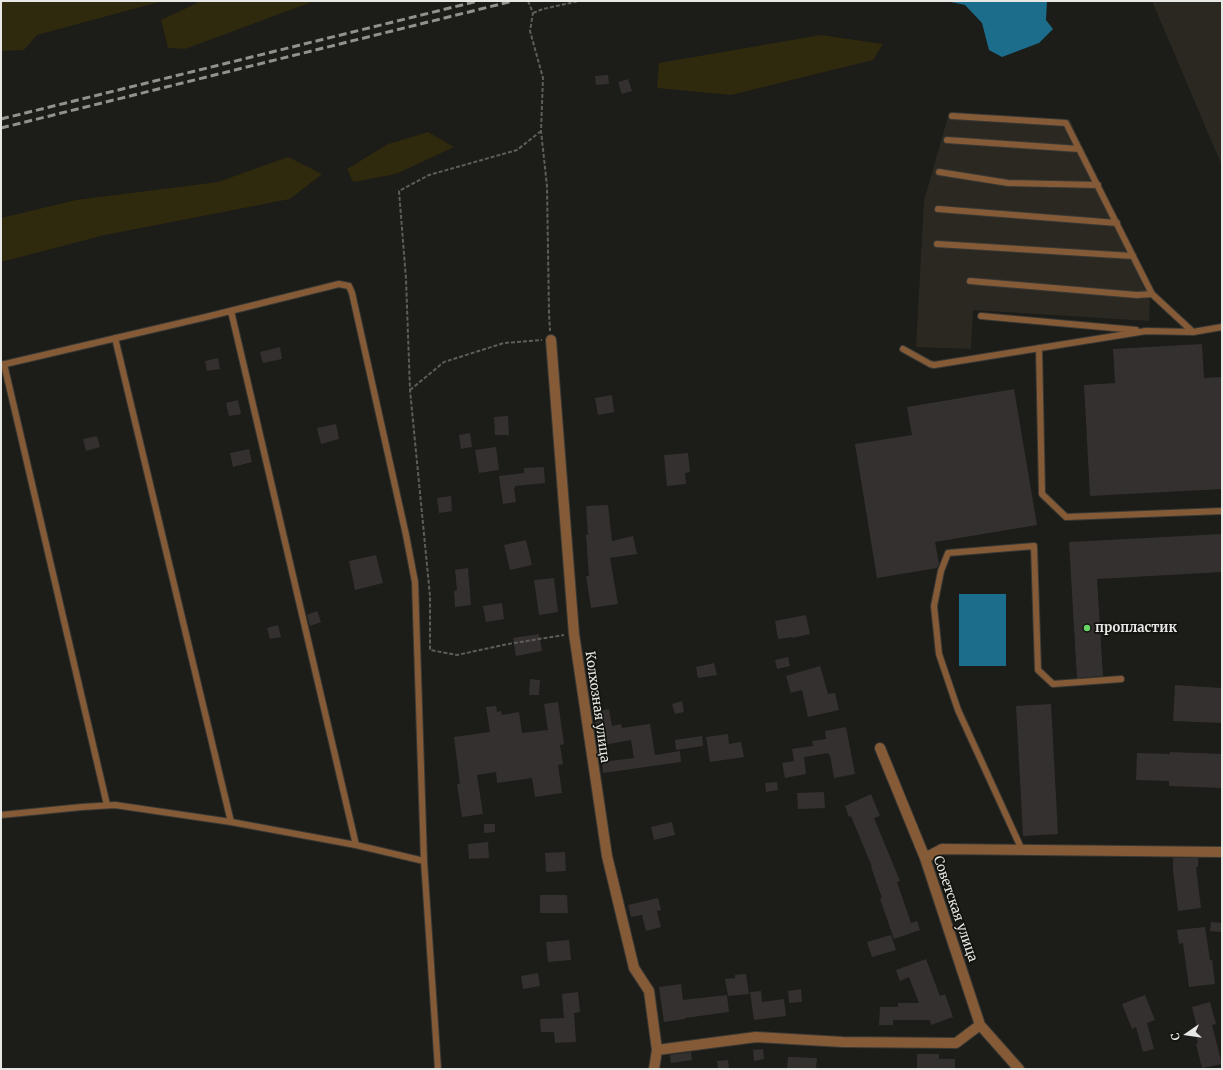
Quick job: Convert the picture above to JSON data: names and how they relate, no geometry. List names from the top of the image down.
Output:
{
  "streets": {
    "street": ["Колхозная улица", "Советская улица"]
  },
  "places": ["пропластик"],
  "north": "left"
}
